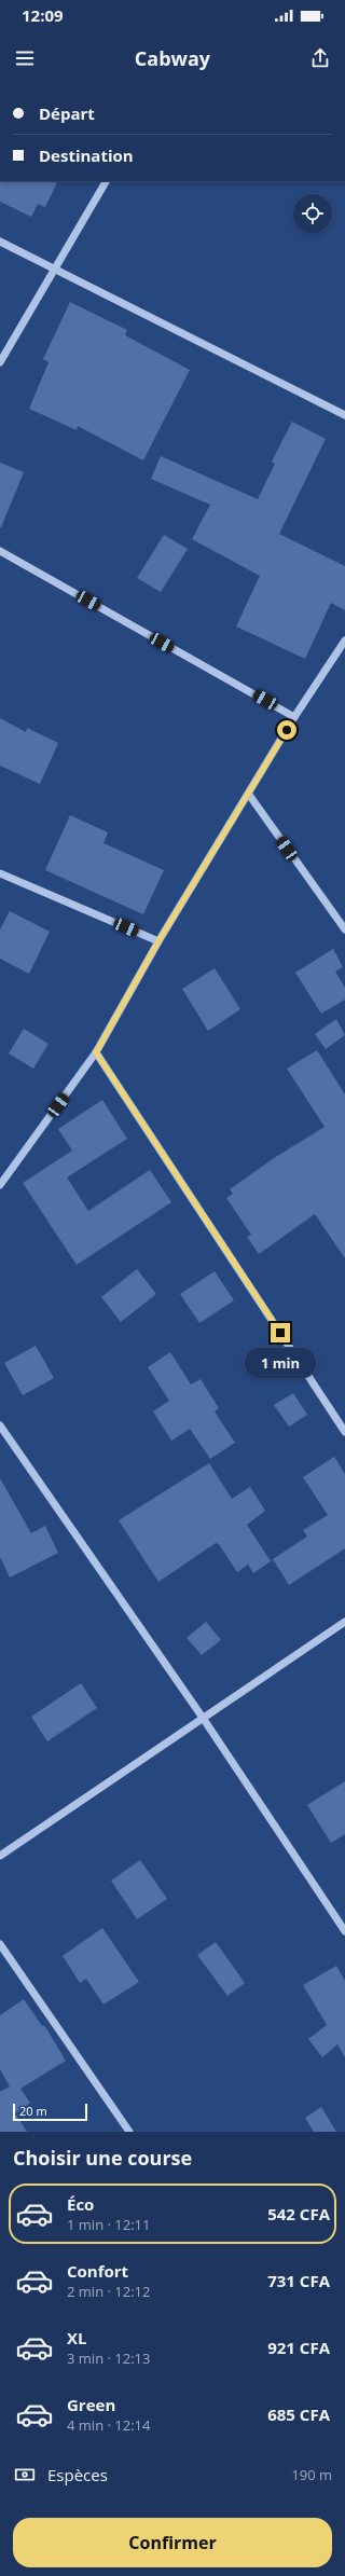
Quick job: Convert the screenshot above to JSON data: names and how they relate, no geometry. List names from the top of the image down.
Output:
{
  "scale_bar": "20 m",
  "page": {
    "status": "12:09",
    "header": "Cabway",
    "banner": ["Départ", "Destination"],
    "bubble": "1 min",
    "scale": "20 m",
    "heading": "Choisir une course",
    "list": [
      {
        "name": "Éco",
        "note": "1 min · 12:11",
        "value": "542 CFA"
      },
      {
        "name": "Confort",
        "note": "2 min · 12:12",
        "value": "731 CFA"
      },
      {
        "name": "XL",
        "note": "3 min · 12:13",
        "value": "921 CFA"
      },
      {
        "name": "Green",
        "note": "4 min · 12:14",
        "value": "685 CFA"
      }
    ],
    "pay": ["Espèces", "190 m"],
    "buttons": "Confirmer"
  }
}
